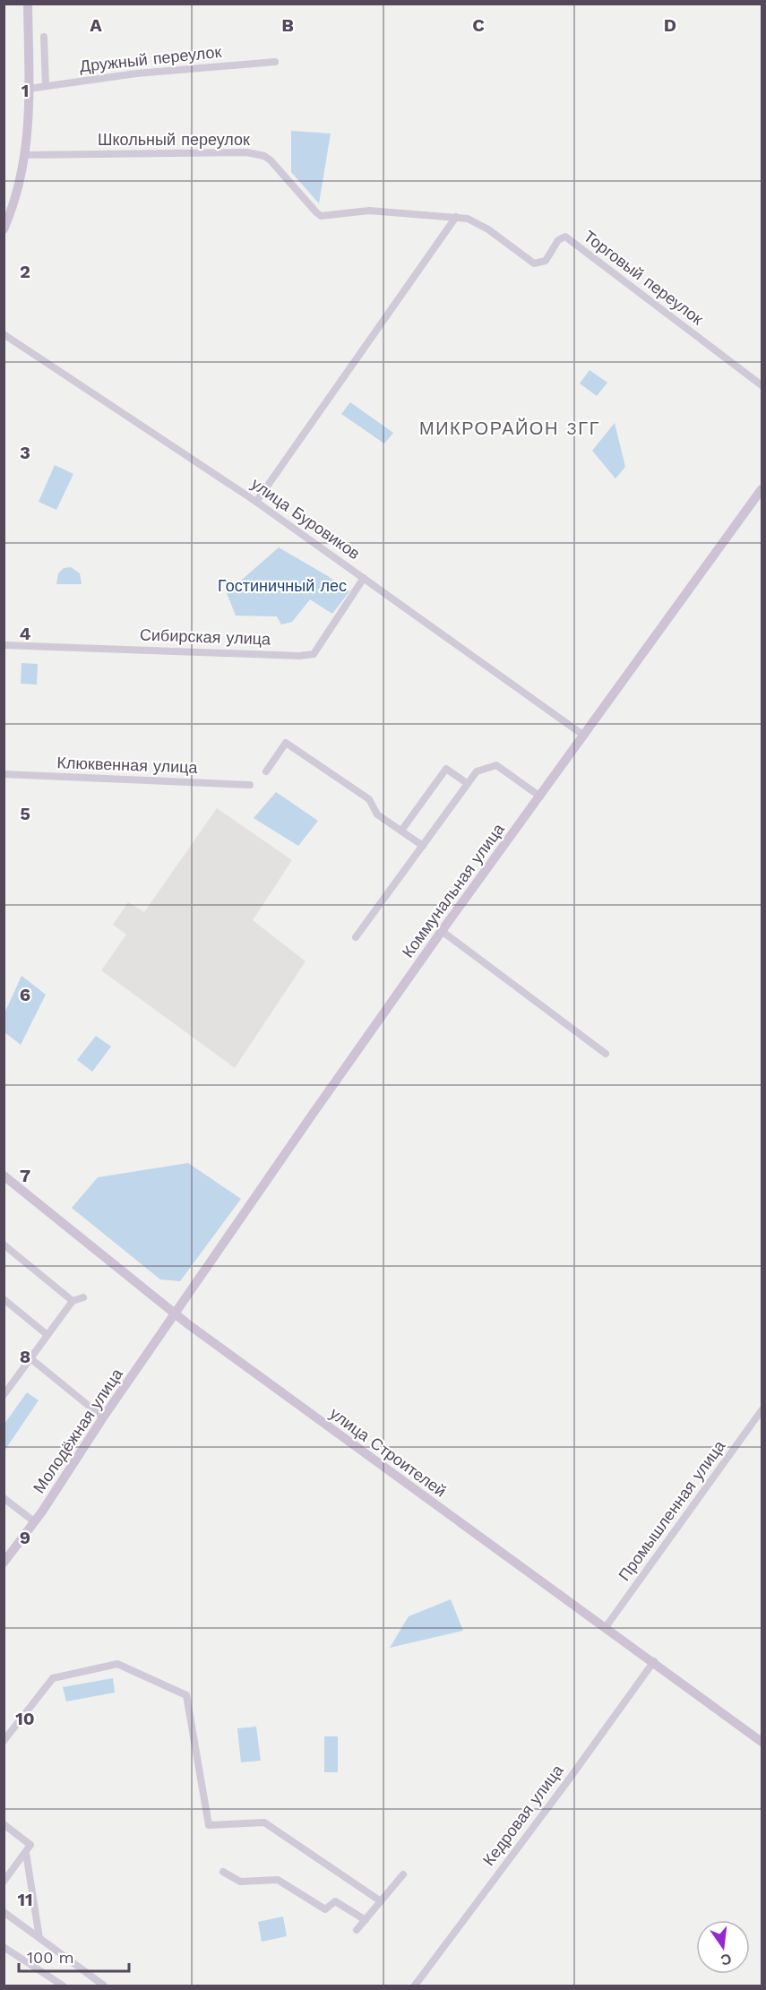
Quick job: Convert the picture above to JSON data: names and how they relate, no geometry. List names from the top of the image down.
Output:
{
  "streets": {
    "main road": ["Коммунальная улица", "Молодёжная улица", "улица Строителей"],
    "street": [
      "Дружный переулок",
      "Школьный переулок",
      "Торговый переулок",
      "улица Буровиков",
      "Сибирская улица",
      "Клюквенная улица",
      "Промышленная улица",
      "Кедровая улица"
    ]
  },
  "crossings": [
    ["Школьный переулок", "Торговый переулок"],
    ["улица Буровиков", "Сибирская улица"],
    ["улица Буровиков", "Коммунальная улица"],
    ["Коммунальная улица", "Молодёжная улица"],
    ["Коммунальная улица", "улица Строителей"],
    ["Молодёжная улица", "улица Строителей"],
    ["улица Строителей", "Промышленная улица"],
    ["улица Строителей", "Кедровая улица"]
  ],
  "districts": ["МИКРОРАЙОН 3ГГ"],
  "parks": ["Гостиничный лес"],
  "scale_bar": "100 m",
  "north": "bottom",
  "grid": {
    "columns": [
      "A",
      "B",
      "C",
      "D"
    ],
    "rows": [
      "1",
      "2",
      "3",
      "4",
      "5",
      "6",
      "7",
      "8",
      "9",
      "10",
      "11"
    ]
  }
}
